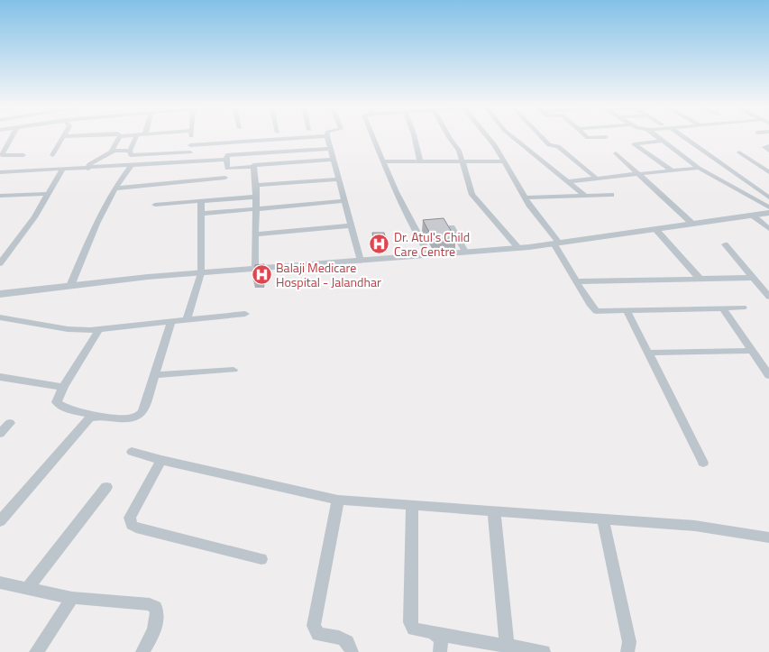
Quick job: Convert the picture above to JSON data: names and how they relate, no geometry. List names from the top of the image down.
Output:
{
  "places": {
    "hospital": ["Dr. Atul's Child Care Centre", "Balaji Medicare Hospital - Jalandhar"]
  }
}
